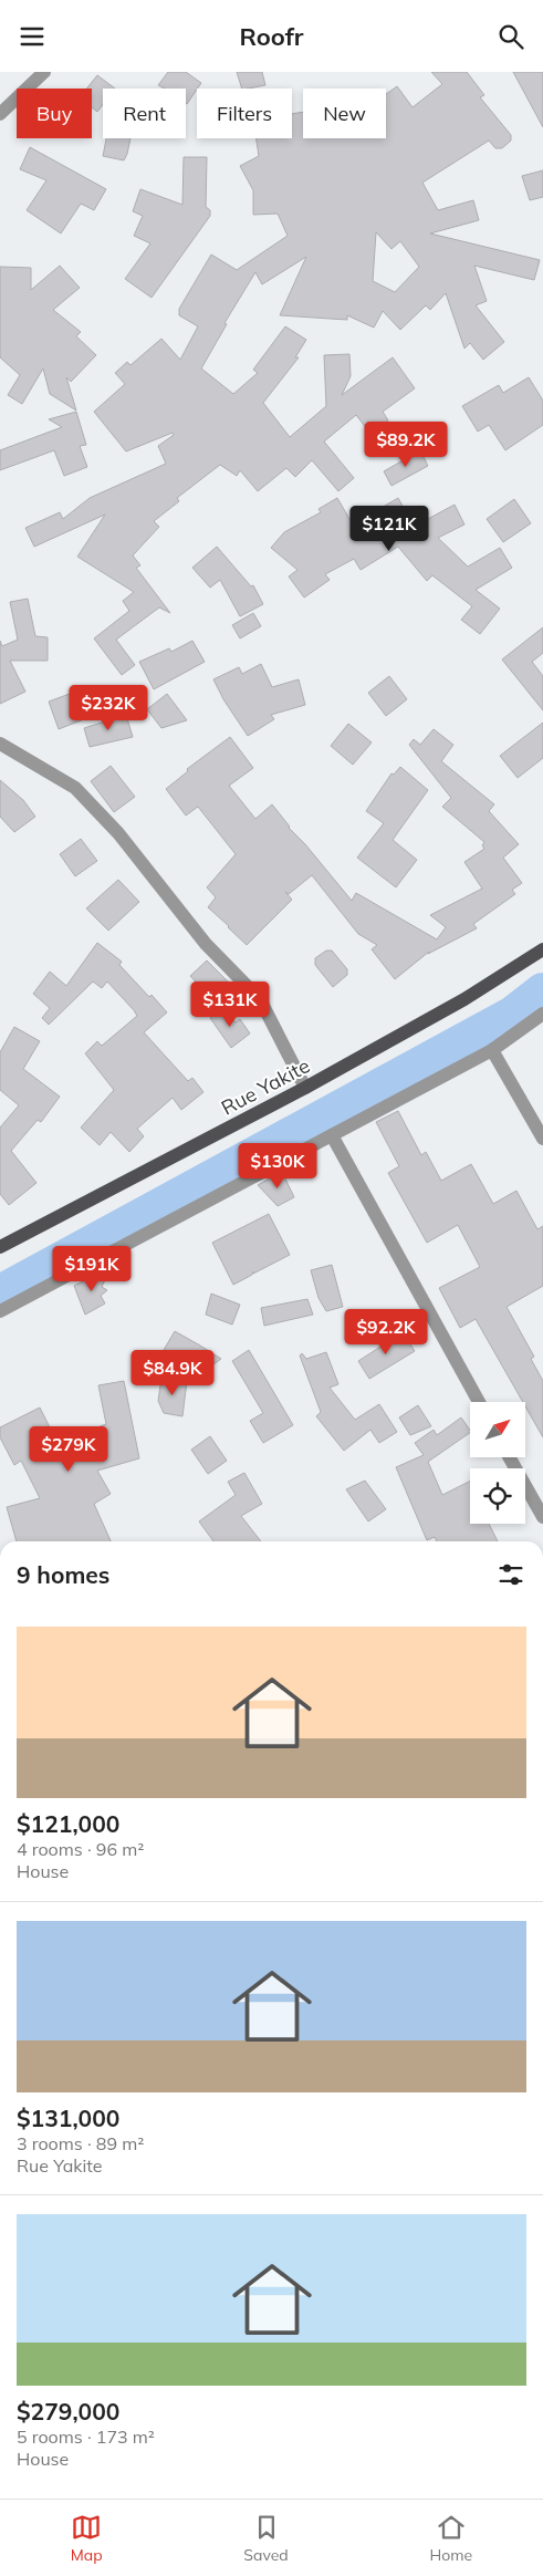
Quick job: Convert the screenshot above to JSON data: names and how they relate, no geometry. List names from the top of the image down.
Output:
{
  "streets": {
    "main road": ["Rue Yakite"]
  },
  "north": "top right",
  "page": {
    "header": "Roofr",
    "chip": [
      "Buy",
      "Rent",
      "Filters",
      "New"
    ],
    "price": [
      "$89.2K",
      "$121K",
      "$232K",
      "$131K",
      "$130K",
      "$191K",
      "$92.2K",
      "$84.9K",
      "$279K"
    ],
    "heading": "9 homes",
    "list": [
      {
        "name": "$121,000",
        "note": "4 rooms · 96 m² · House"
      },
      {
        "name": "$131,000",
        "note": "3 rooms · 89 m² · Rue Yakite"
      },
      {
        "name": "$279,000",
        "note": "5 rooms · 173 m² · House"
      }
    ],
    "tabs": ["Map", "Saved", "Home"]
  }
}
